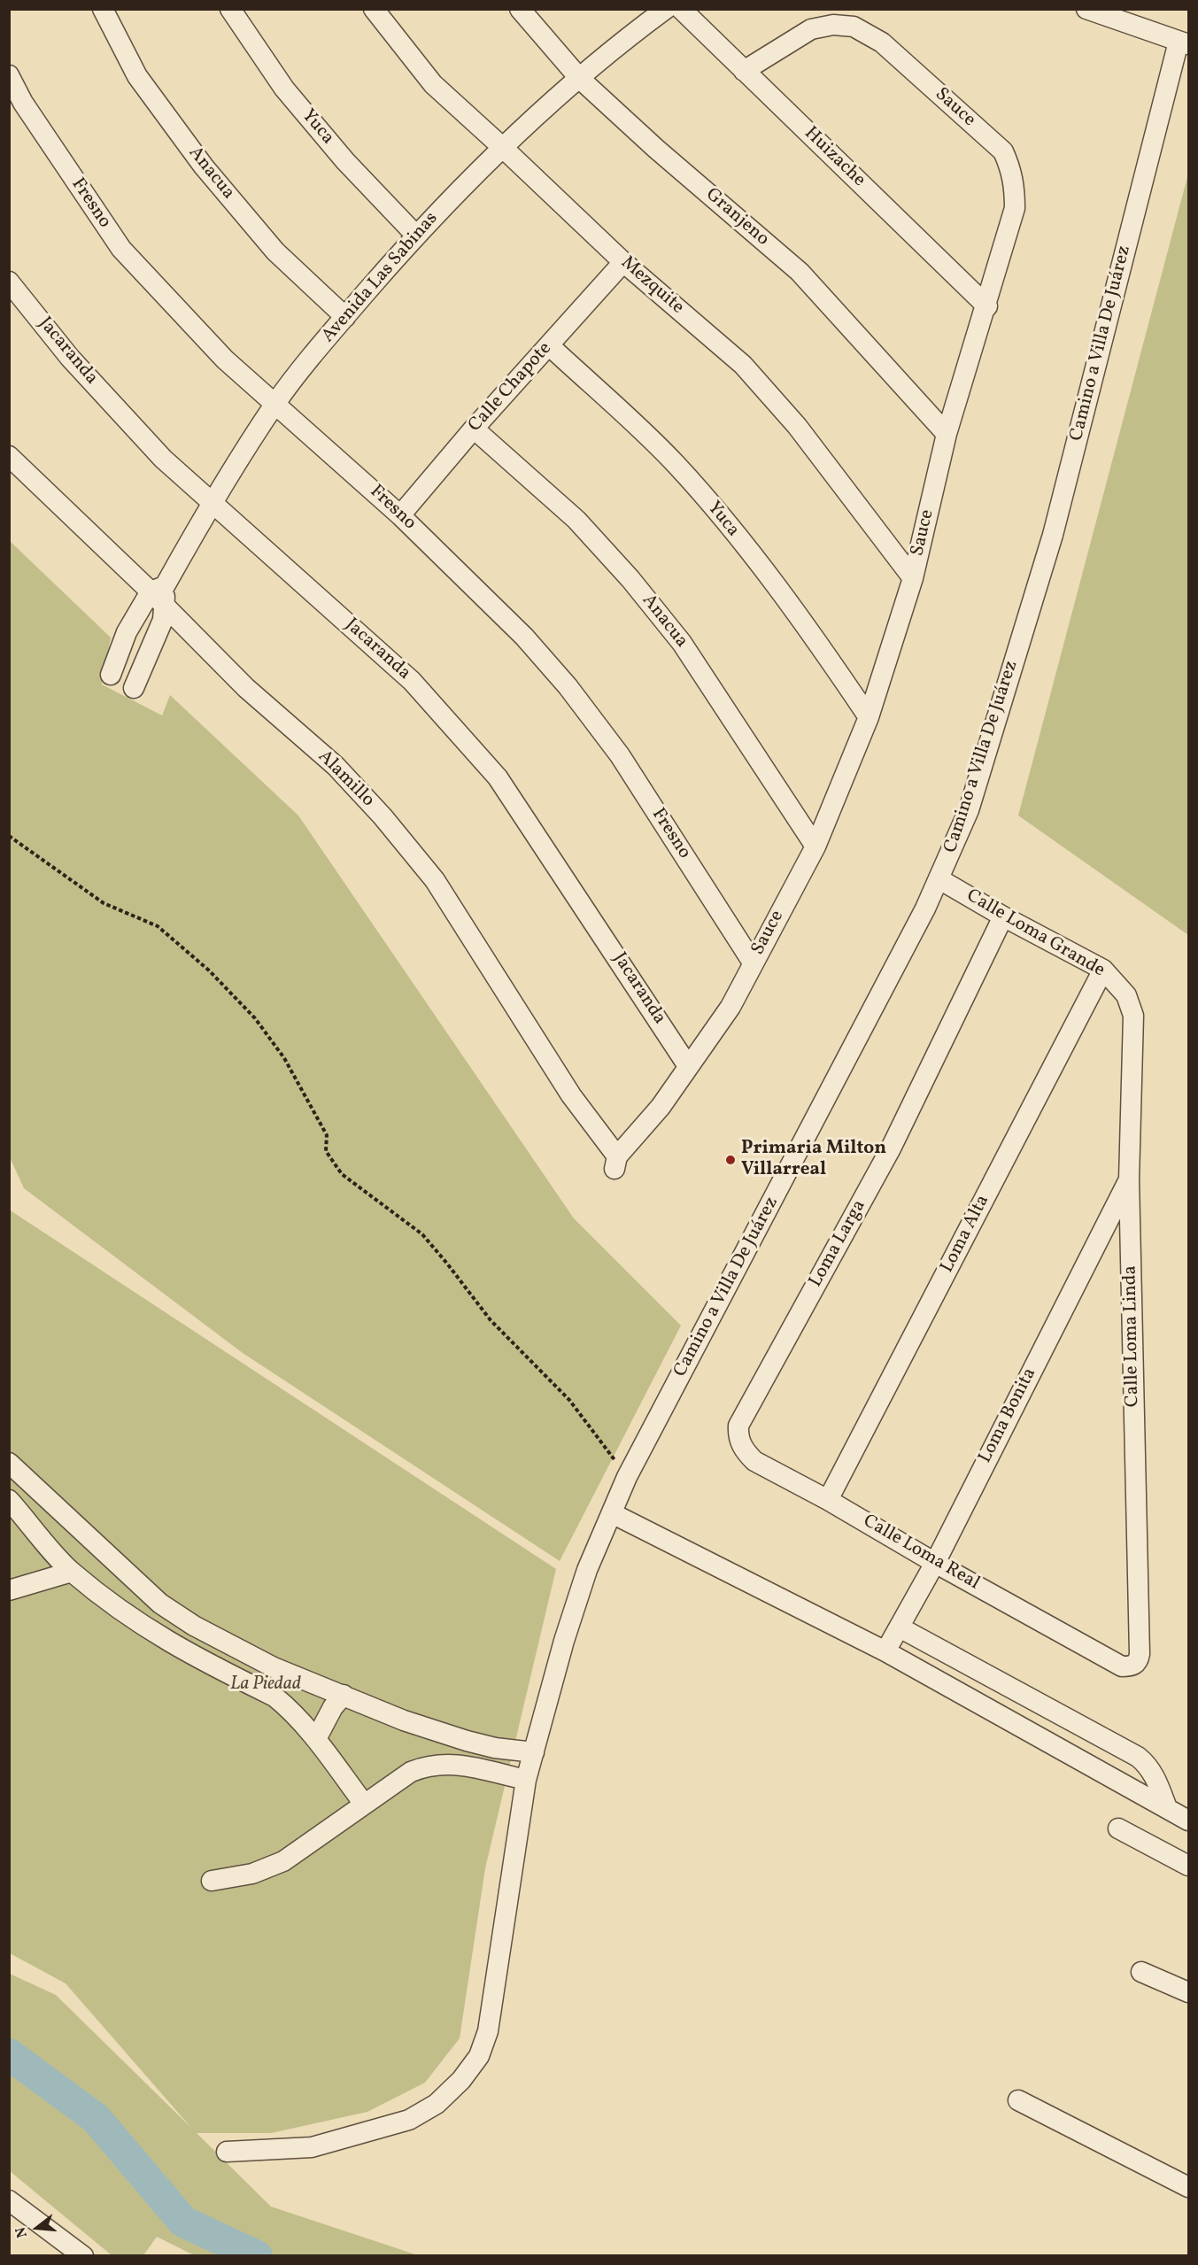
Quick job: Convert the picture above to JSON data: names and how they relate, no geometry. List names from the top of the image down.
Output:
{
  "streets": {
    "street": [
      "Sauce",
      "Yuca",
      "Huizache",
      "Anacua",
      "Fresno",
      "Granjeno",
      "Avenida Las Sabinas",
      "Mezquite",
      "Camino a Villa De Juárez",
      "Jacaranda",
      "Calle Chapote",
      "Alamillo",
      "Calle Loma Grande",
      "Loma Alta",
      "Loma Larga",
      "Calle Loma Linda",
      "Loma Bonita",
      "Calle Loma Real"
    ]
  },
  "crossings": [
    ["Sauce", "Yuca"],
    ["Sauce", "Huizache"],
    ["Sauce", "Anacua"],
    ["Sauce", "Fresno"],
    ["Sauce", "Granjeno"],
    ["Sauce", "Mezquite"],
    ["Sauce", "Jacaranda"],
    ["Sauce", "Alamillo"],
    ["Yuca", "Avenida Las Sabinas"],
    ["Yuca", "Calle Chapote"],
    ["Anacua", "Avenida Las Sabinas"],
    ["Anacua", "Calle Chapote"],
    ["Fresno", "Avenida Las Sabinas"],
    ["Fresno", "Calle Chapote"],
    ["Granjeno", "Avenida Las Sabinas"],
    ["Avenida Las Sabinas", "Mezquite"],
    ["Avenida Las Sabinas", "Jacaranda"],
    ["Avenida Las Sabinas", "Alamillo"],
    ["Mezquite", "Calle Chapote"],
    ["Camino a Villa De Juárez", "Calle Loma Grande"],
    ["Calle Loma Grande", "Loma Alta"],
    ["Calle Loma Grande", "Loma Larga"],
    ["Calle Loma Grande", "Calle Loma Linda"],
    ["Loma Alta", "Calle Loma Real"],
    ["Loma Larga", "Calle Loma Real"],
    ["Calle Loma Linda", "Loma Bonita"],
    ["Calle Loma Linda", "Calle Loma Real"],
    ["Loma Bonita", "Calle Loma Real"]
  ],
  "parks": ["La Piedad"],
  "places": ["Primaria Milton Villarreal"],
  "north": "left"
}
